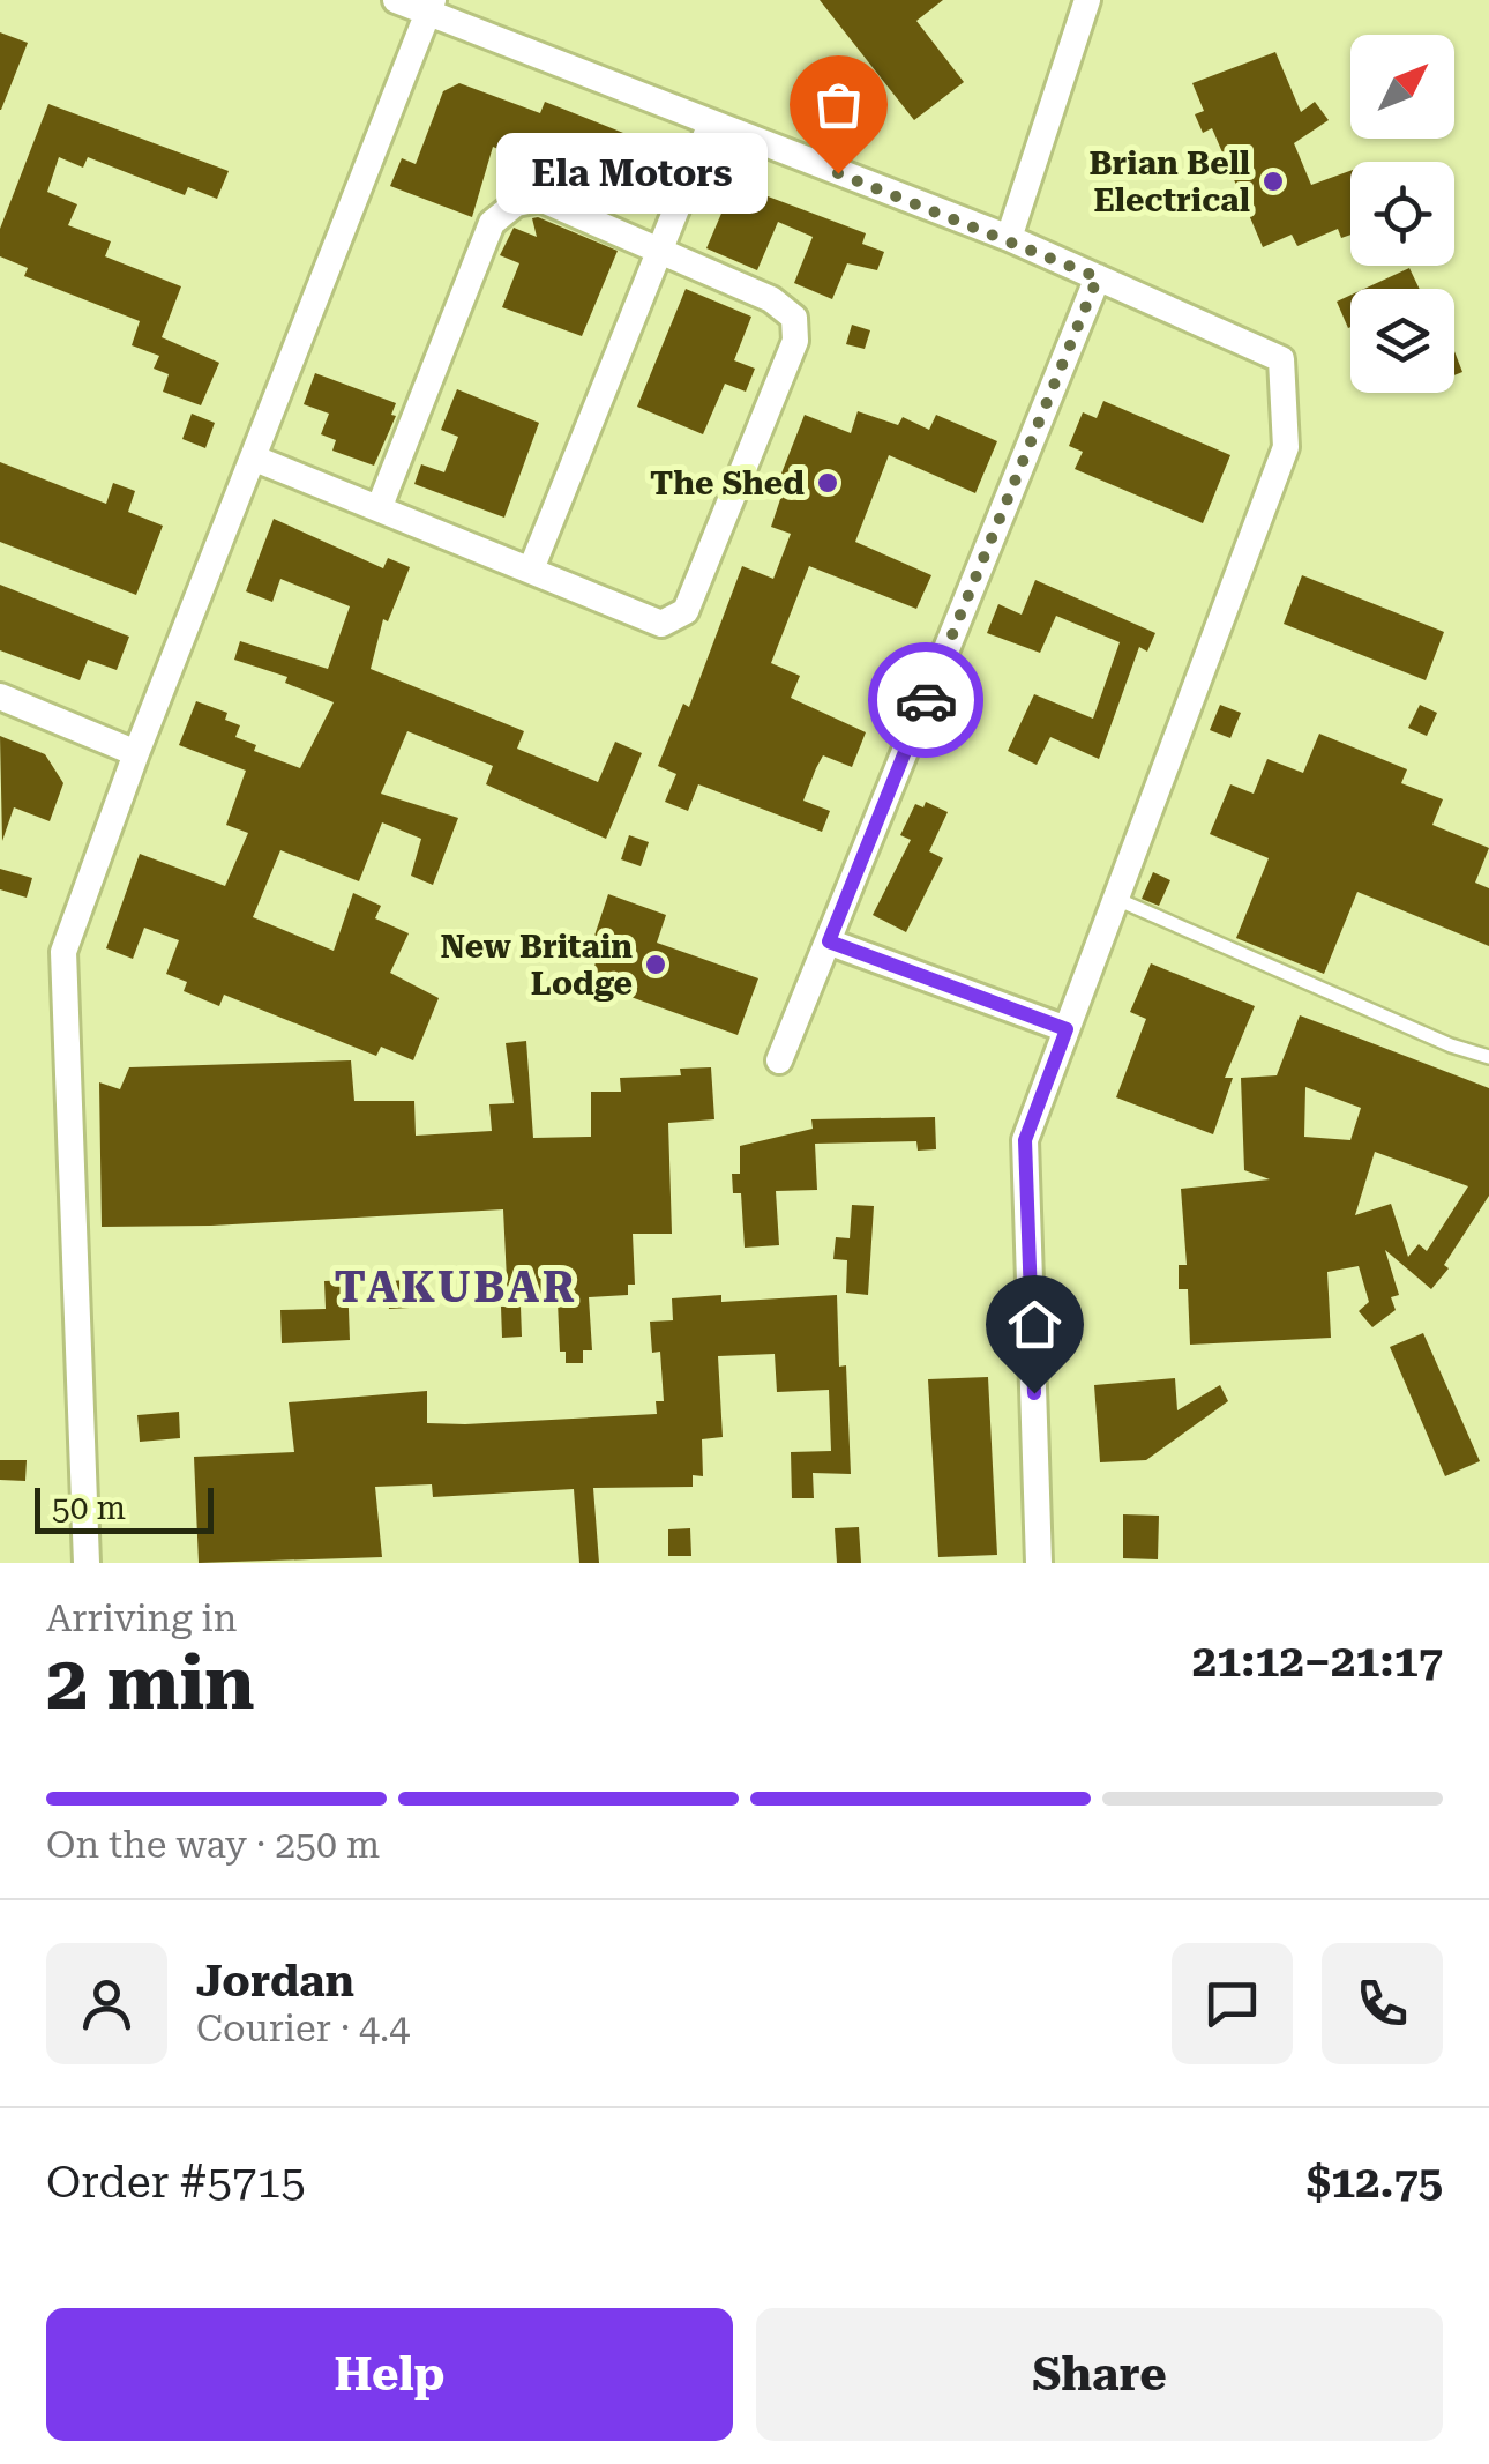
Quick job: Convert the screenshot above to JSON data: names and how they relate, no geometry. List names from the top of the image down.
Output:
{
  "districts": ["TAKUBAR"],
  "places": [
    "Ela Motors",
    "Brian Bell Electrical",
    "The Shed",
    "New Britain Lodge"
  ],
  "scale_bar": "50 m",
  "north": "top right",
  "page": {
    "bubble": "Ela Motors",
    "scale": "50 m",
    "heading": ["2 min", "Arriving in", "21:12–21:17"],
    "panel": [
      "Jordan",
      "Courier · 4.4",
      "Order #5715",
      "$12.75"
    ],
    "bar": "On the way · 250 m",
    "buttons": ["Help", "Share"]
  }
}
